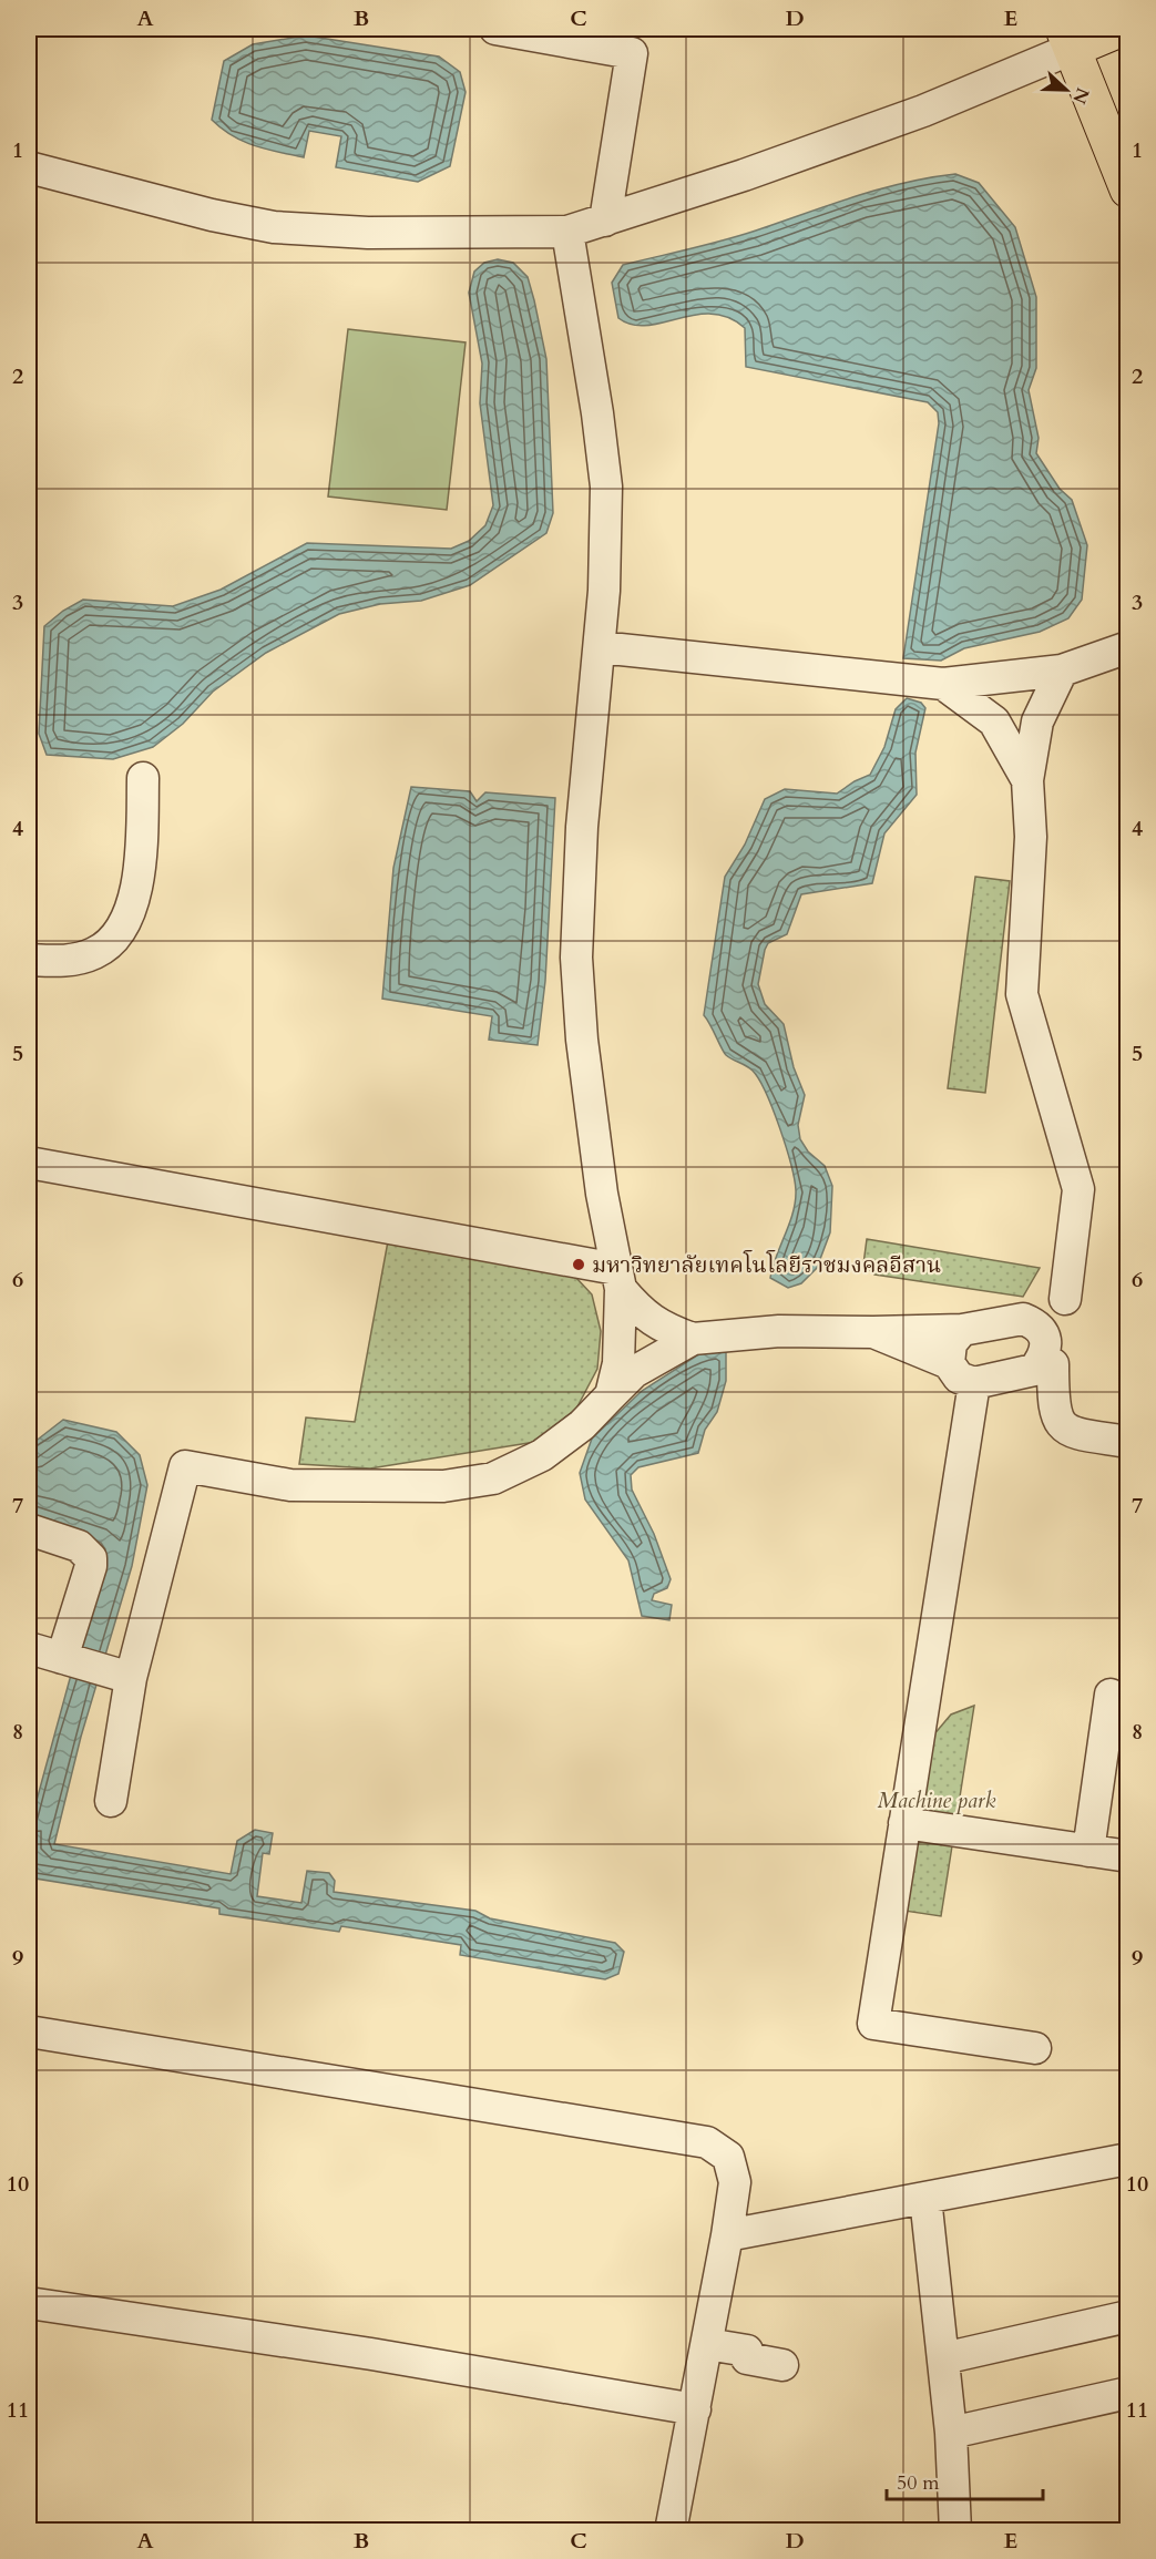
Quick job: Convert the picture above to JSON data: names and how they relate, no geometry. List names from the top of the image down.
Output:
{
  "parks": ["Machine park"],
  "places": ["มหาวิทยาลัยเทคโนโลยีราชมงคลอีสาน"],
  "scale_bar": "50 m",
  "north": "right",
  "grid": {
    "columns": [
      "A",
      "B",
      "C",
      "D",
      "E"
    ],
    "rows": [
      "1",
      "2",
      "3",
      "4",
      "5",
      "6",
      "7",
      "8",
      "9",
      "10",
      "11"
    ]
  }
}
